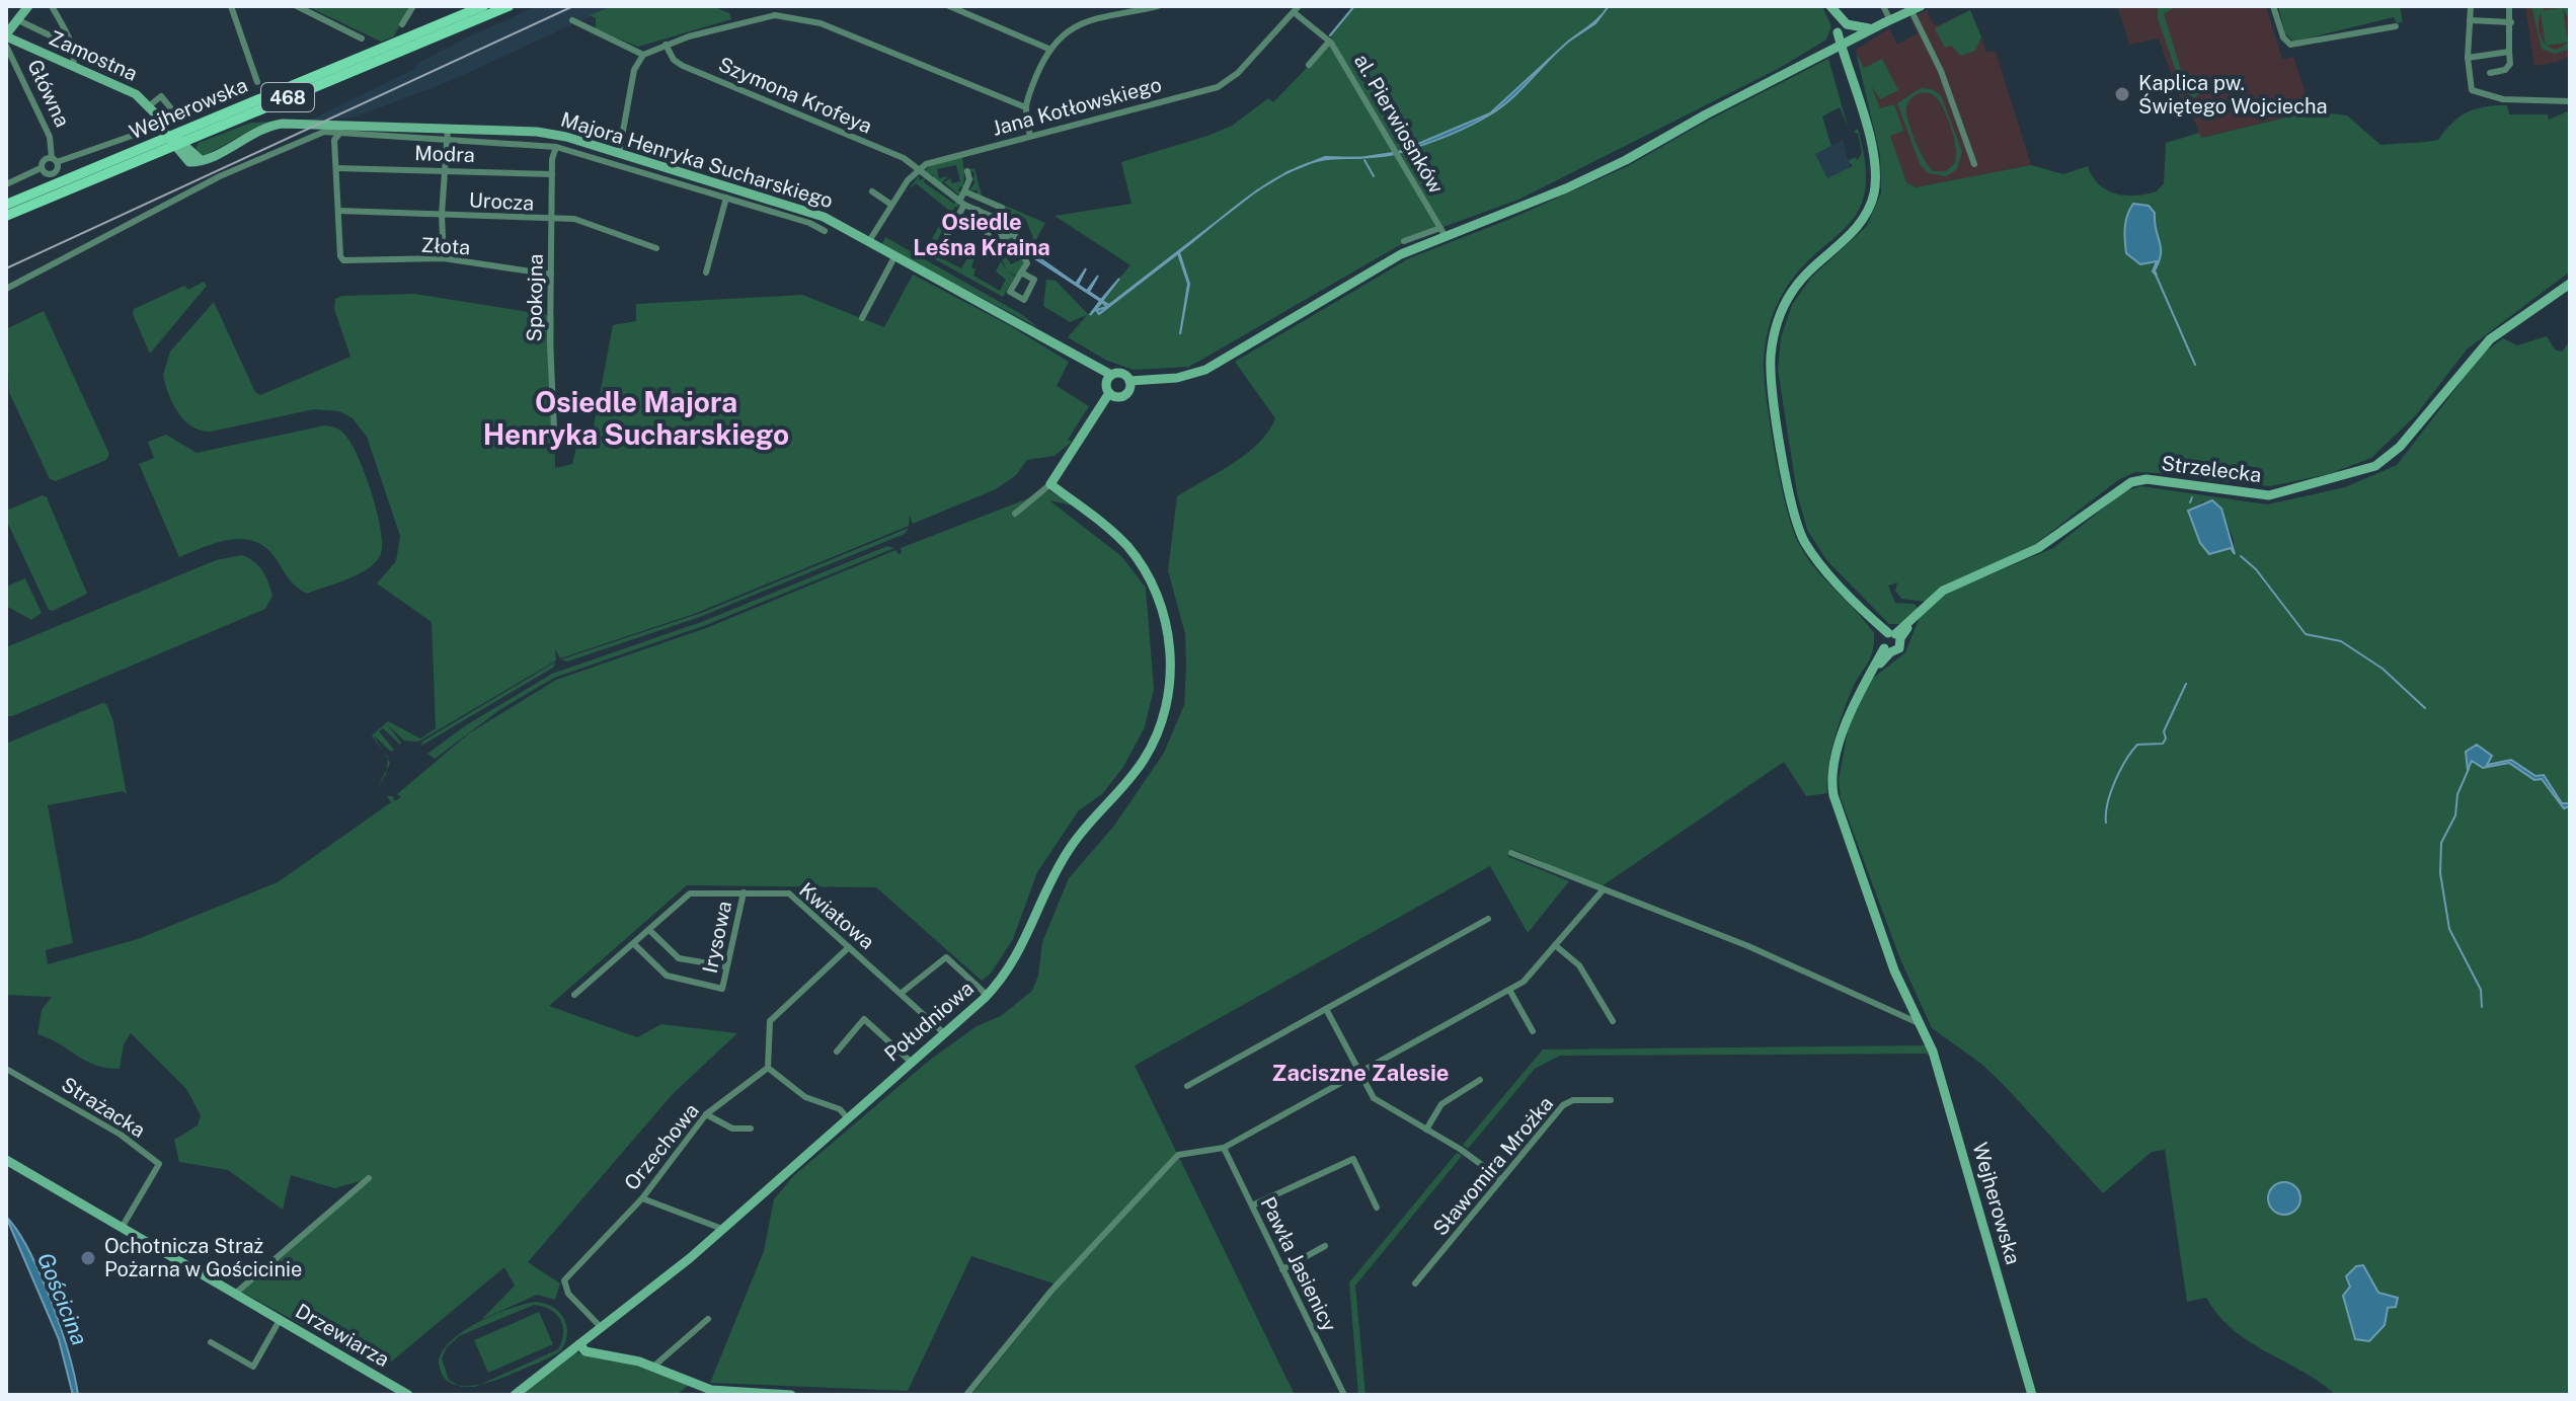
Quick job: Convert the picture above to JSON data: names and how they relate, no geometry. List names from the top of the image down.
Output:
{
  "streets": {
    "main road": ["468", "Wejherowska"],
    "street": [
      "Zamostna",
      "Główna",
      "Szymona Krofeya",
      "Jana Kotłowskiego",
      "al. Pierwiosnków",
      "Modra",
      "Majora Henryka Sucharskiego",
      "Urocza",
      "Złota",
      "Spokojna",
      "Strzelecka",
      "Kwiatowa",
      "Irysowa",
      "Południowa",
      "Strażacka",
      "Orzechowa",
      "Sławomira Mrożka",
      "Pawła Jasienicy",
      "Drzewiarza"
    ]
  },
  "crossings": [
    ["Zamostna", "Wejherowska"],
    ["Zamostna", "Majora Henryka Sucharskiego"],
    ["Główna", "Wejherowska"],
    ["Szymona Krofeya", "Jana Kotłowskiego"],
    ["468", "Wejherowska"],
    ["Jana Kotłowskiego", "al. Pierwiosnków"],
    ["Wejherowska", "Majora Henryka Sucharskiego"],
    ["Wejherowska", "Strzelecka"],
    ["Modra", "Spokojna"],
    ["Majora Henryka Sucharskiego", "Spokojna"],
    ["Urocza", "Złota"],
    ["Urocza", "Spokojna"],
    ["Złota", "Spokojna"],
    ["Kwiatowa", "Irysowa"],
    ["Kwiatowa", "Południowa"],
    ["Południowa", "Orzechowa"],
    ["Strażacka", "Drzewiarza"]
  ],
  "districts": ["Osiedle Leśna Kraina", "Osiedle Majora Henryka Sucharskiego", "Zaciszne Zalesie"],
  "water": ["Gościcina"],
  "places": ["Kaplica pw. Świętego Wojciecha", "Ochotnicza Straż Pożarna w Gościcinie"]
}
